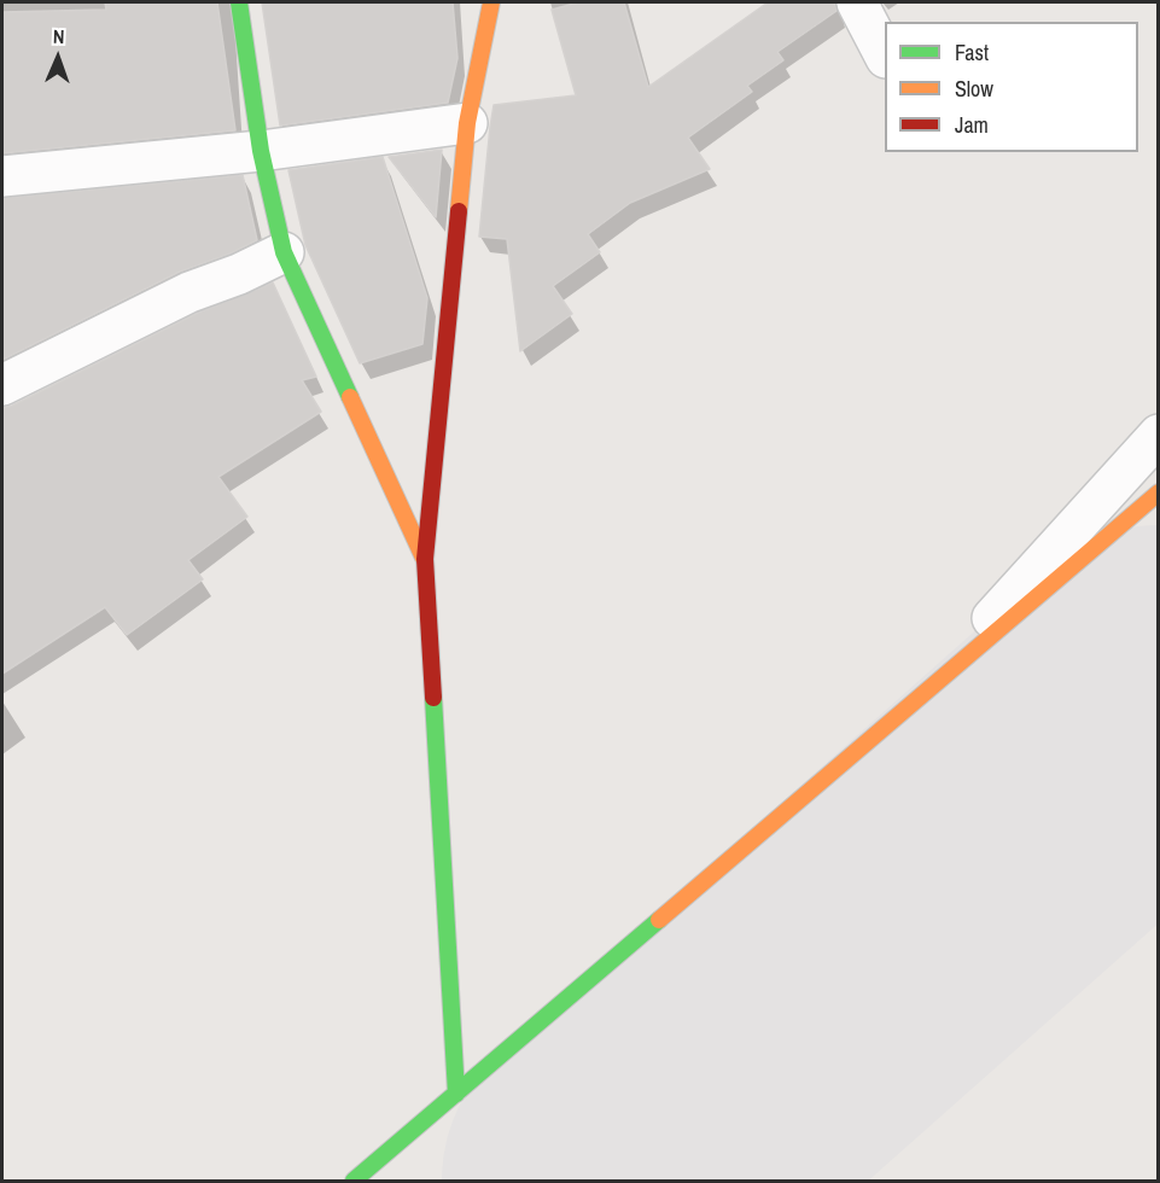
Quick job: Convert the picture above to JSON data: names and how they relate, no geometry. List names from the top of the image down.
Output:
{
  "legend": ["Fast", "Slow", "Jam"],
  "north": "top"
}
